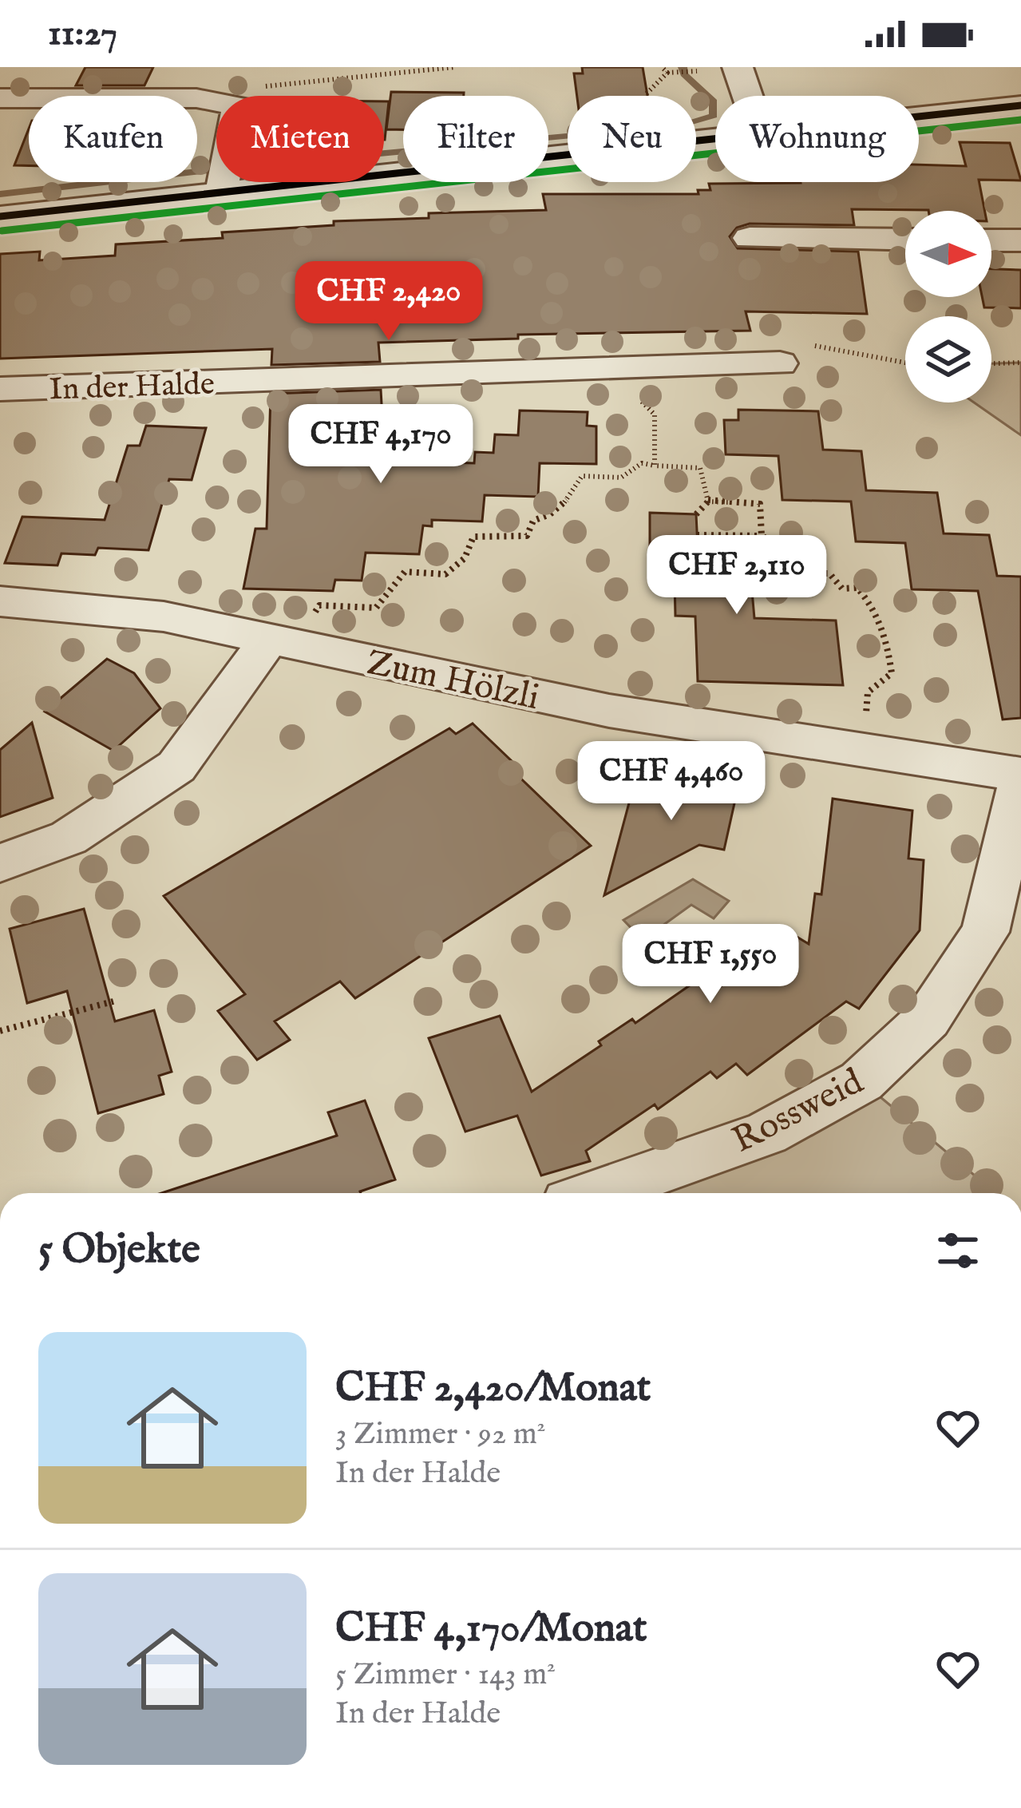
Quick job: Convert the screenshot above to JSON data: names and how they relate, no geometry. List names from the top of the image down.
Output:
{
  "streets": {
    "street": ["In der Halde", "Zum Hölzli", "Rossweid"]
  },
  "crossings": [
    ["Zum Hölzli", "Rossweid"]
  ],
  "lines": ["transit line 3"],
  "north": "right",
  "page": {
    "status": "11:27",
    "chip": [
      "Kaufen",
      "Mieten",
      "Filter",
      "Neu",
      "Wohnung"
    ],
    "price": [
      "CHF 2,420",
      "CHF 4,170",
      "CHF 2,110",
      "CHF 4,460",
      "CHF 1,550"
    ],
    "heading": "5 Objekte",
    "list": [
      {
        "name": "CHF 2,420/Monat",
        "note": "3 Zimmer · 92 m² · In der Halde"
      },
      {
        "name": "CHF 4,170/Monat",
        "note": "5 Zimmer · 143 m² · In der Halde"
      }
    ]
  }
}
